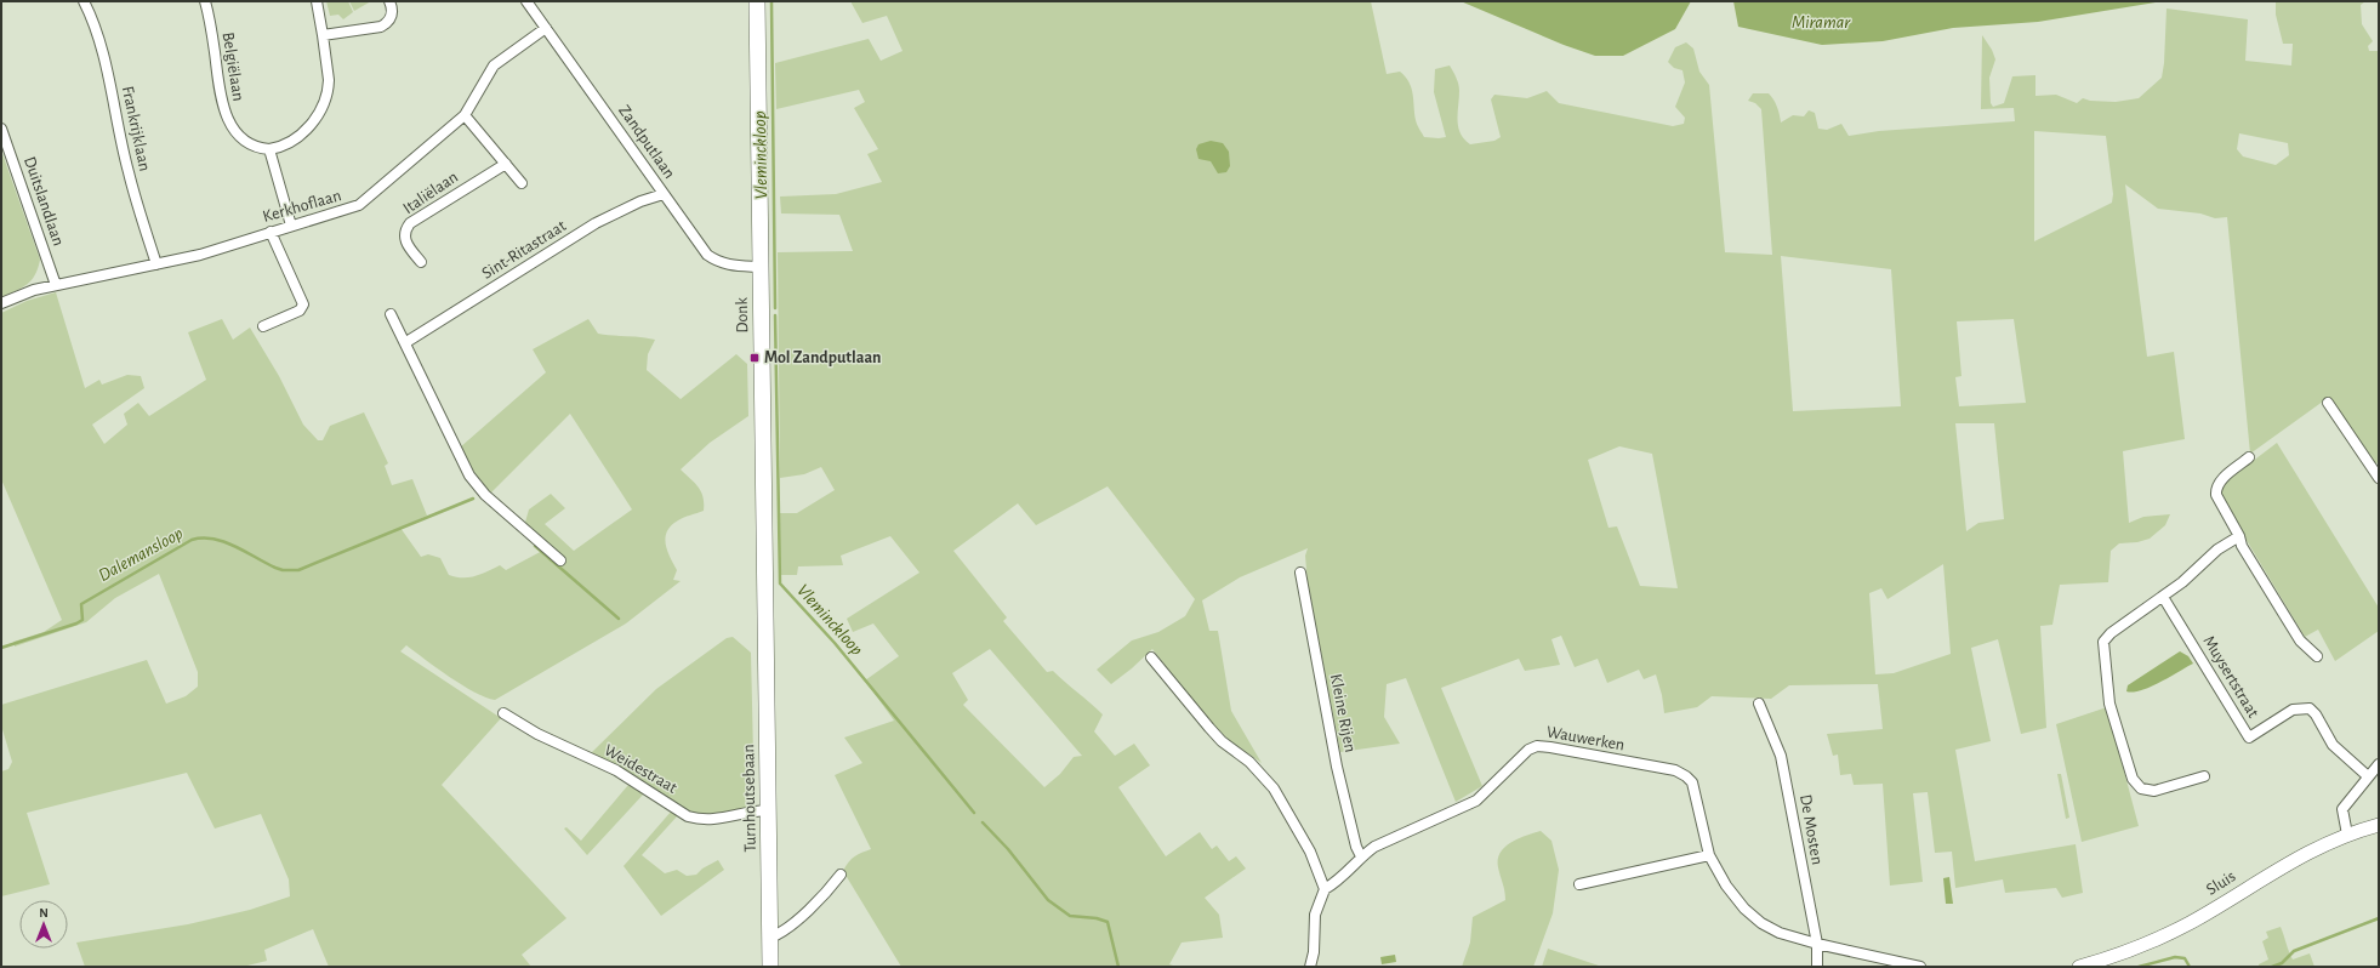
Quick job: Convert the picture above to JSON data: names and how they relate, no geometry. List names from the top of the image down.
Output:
{
  "streets": {
    "main road": ["Donk", "Turnhoutsebaan"],
    "street": [
      "Belgiëlaan",
      "Frankrijklaan",
      "Zandputlaan",
      "Italiëlaan",
      "Duitslandlaan",
      "Kerkhoflaan",
      "Sint-Ritastraat",
      "Muysertstraat",
      "Kleine Rijen",
      "Wauwerken",
      "Weidestraat",
      "De Mosten",
      "Sluis"
    ]
  },
  "crossings": [
    ["Frankrijklaan", "Kerkhoflaan"],
    ["Zandputlaan", "Kerkhoflaan"],
    ["Zandputlaan", "Sint-Ritastraat"],
    ["Zandputlaan", "Donk"],
    ["Duitslandlaan", "Kerkhoflaan"],
    ["Donk", "Turnhoutsebaan"],
    ["Kleine Rijen", "Wauwerken"],
    ["Wauwerken", "De Mosten"],
    ["Weidestraat", "Turnhoutsebaan"]
  ],
  "water": ["Miramar", "Vleminckloop", "Dalemansloop"],
  "places": {
    "transit": ["Mol Zandputlaan"]
  },
  "north": "top"
}
